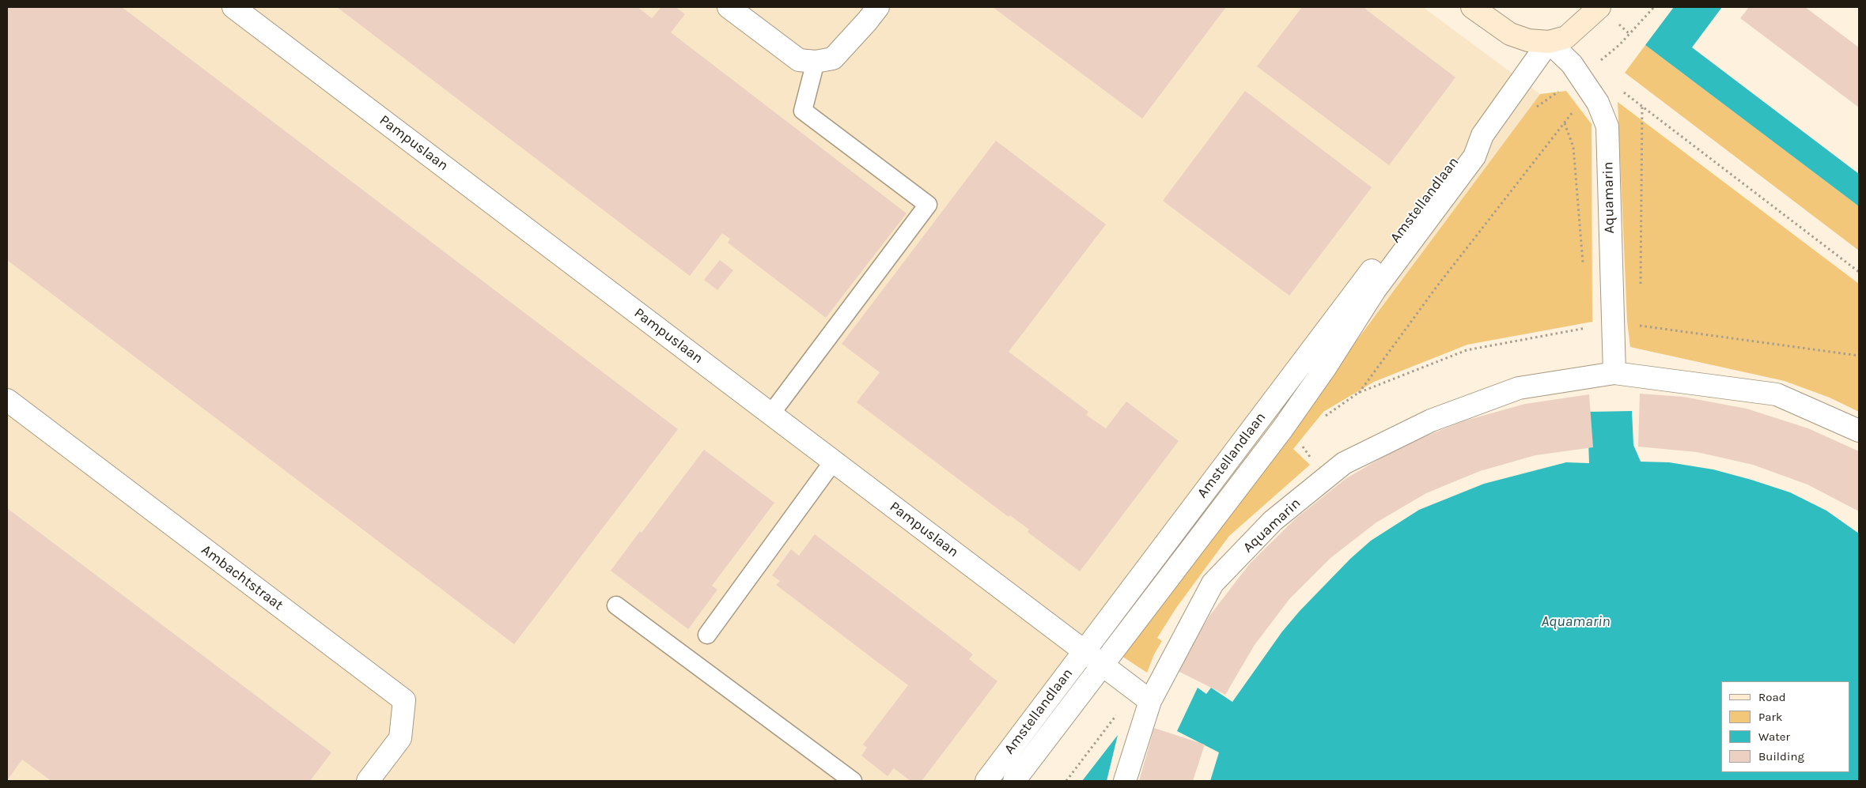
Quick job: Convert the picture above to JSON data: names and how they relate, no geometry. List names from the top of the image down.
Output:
{
  "streets": {
    "street": [
      "Pampuslaan",
      "Aquamarin",
      "Amstellandlaan",
      "Ambachtstraat"
    ]
  },
  "crossings": [
    ["Pampuslaan", "Amstellandlaan"],
    ["Aquamarin", "Amstellandlaan"]
  ],
  "water": ["Aquamarin"],
  "legend": [
    "Road",
    "Park",
    "Water",
    "Building"
  ]
}
